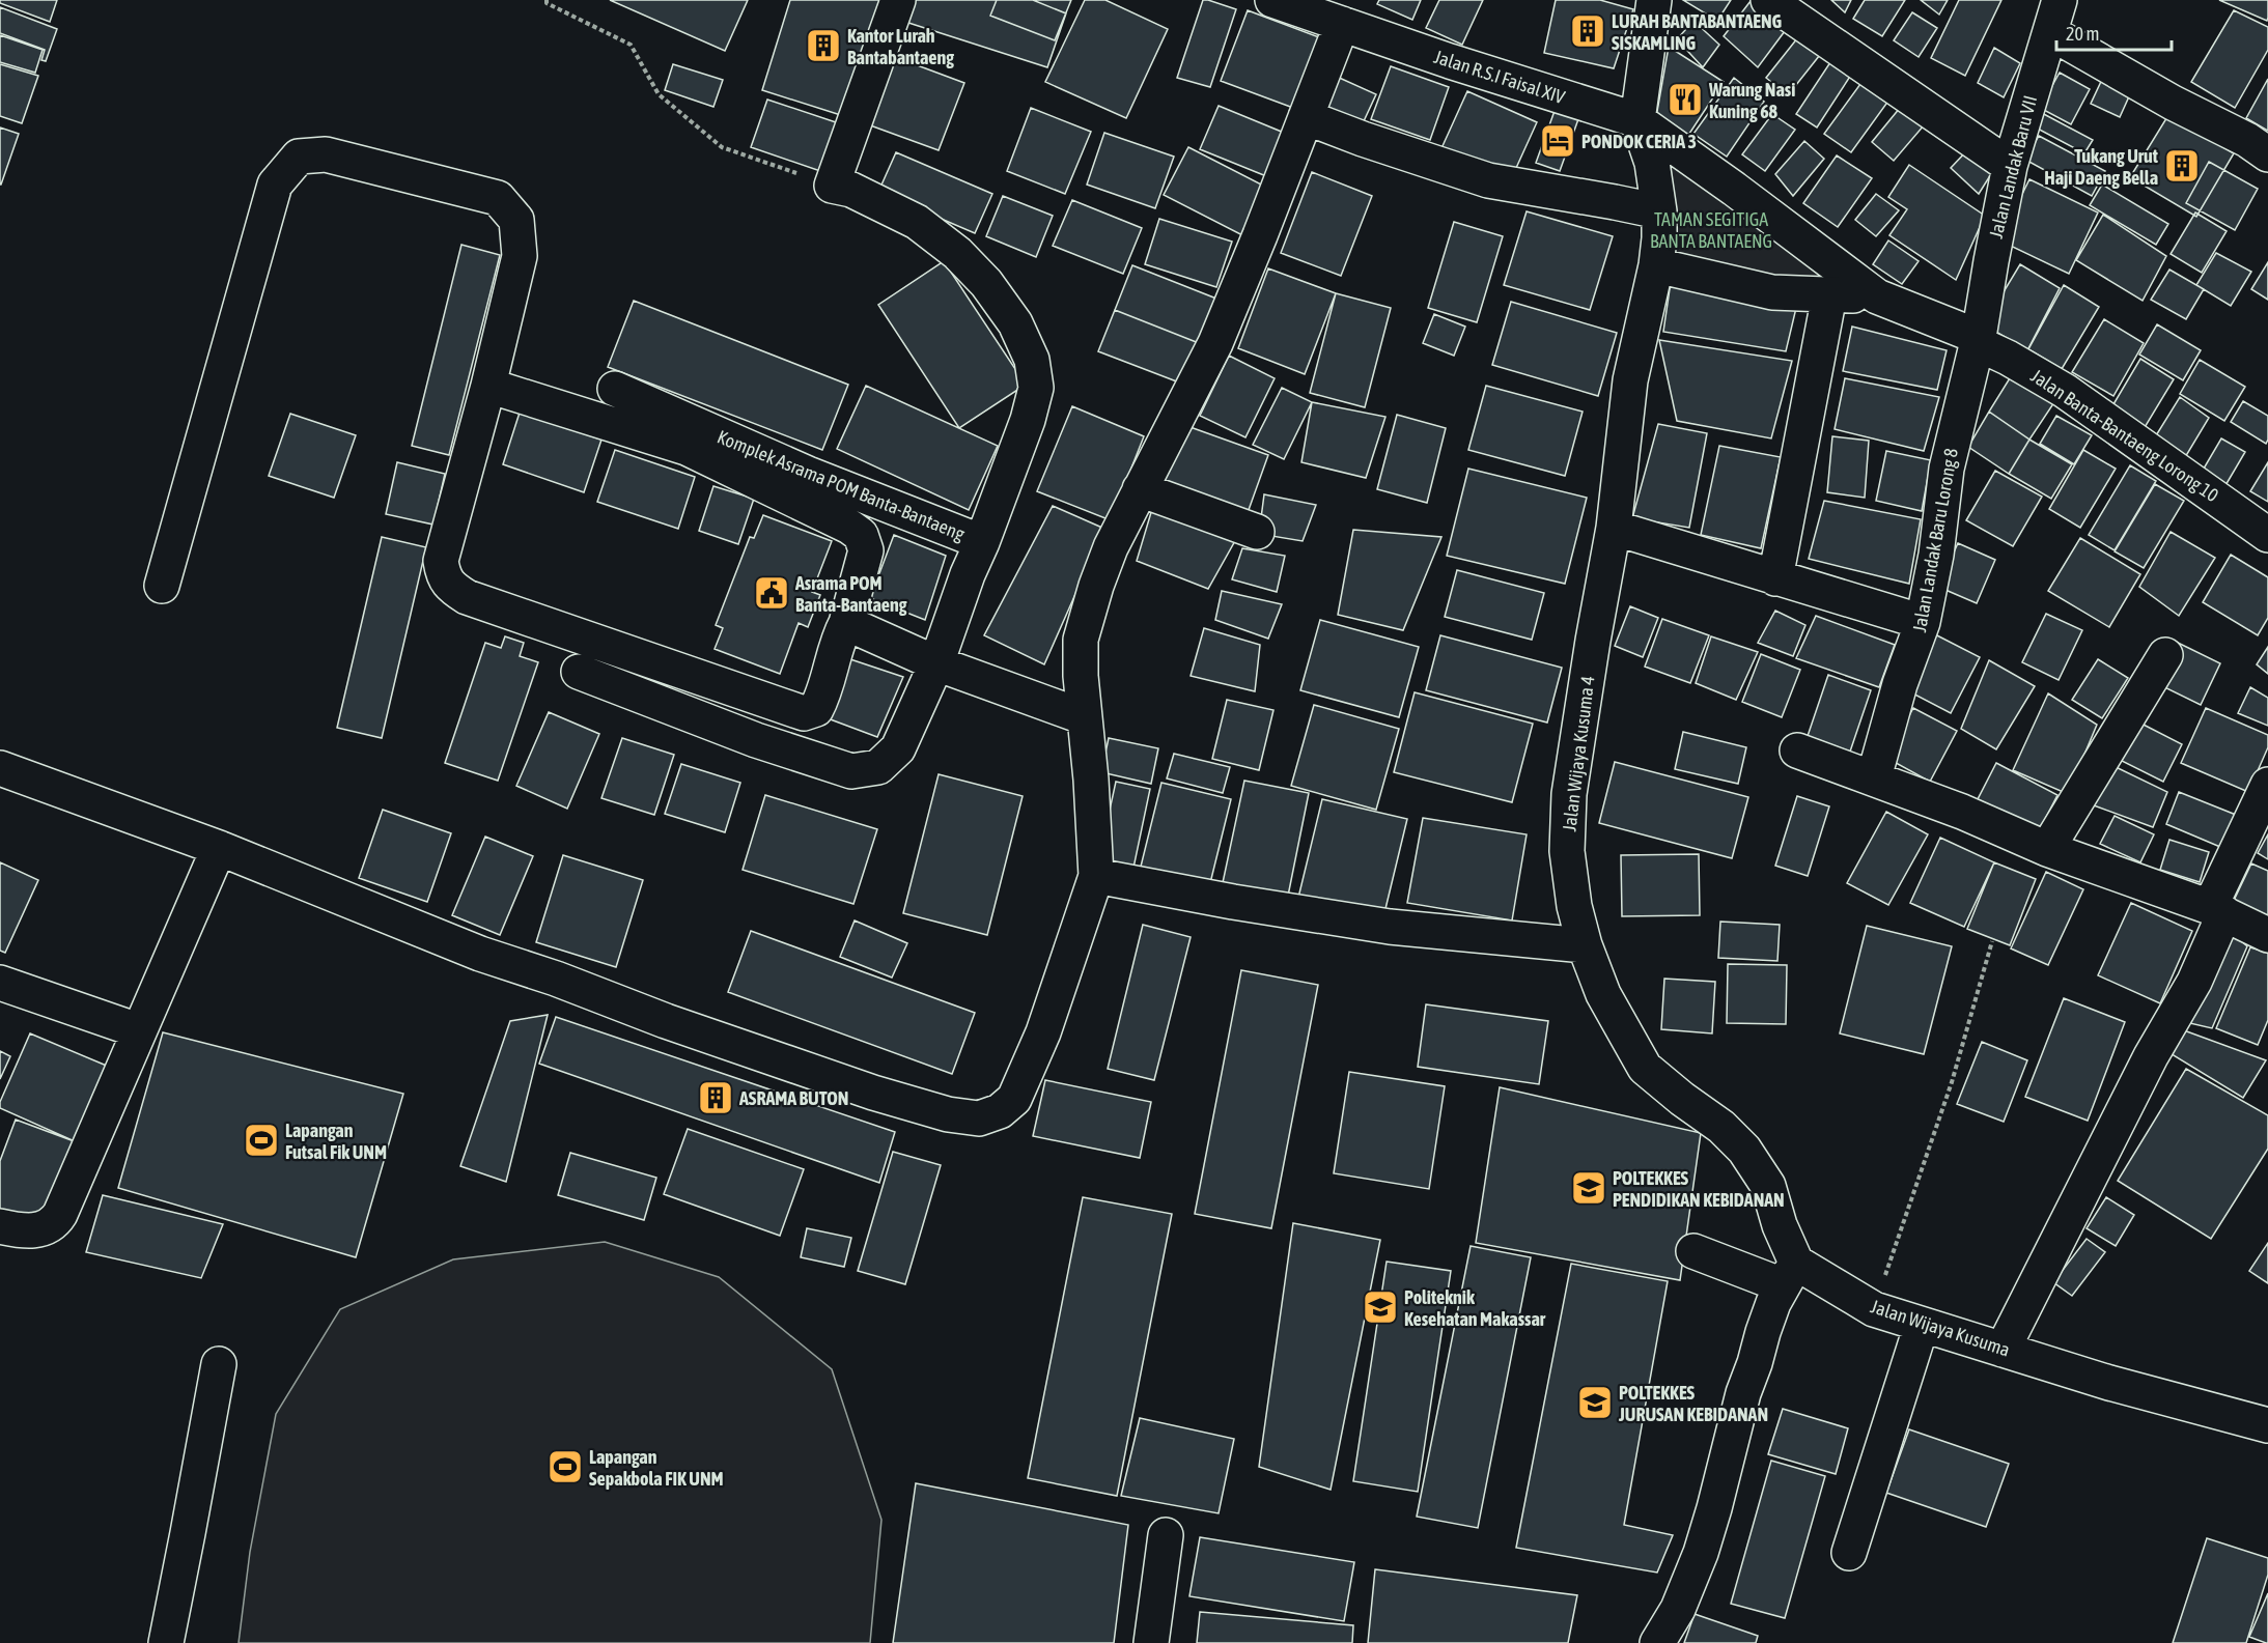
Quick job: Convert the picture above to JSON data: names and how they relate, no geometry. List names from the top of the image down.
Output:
{
  "streets": {
    "street": [
      "Jalan R.S.I Faisal XIV",
      "Jalan Landak Baru VII",
      "Jalan Banta-Bantaeng Lorong 10",
      "Komplek Asrama POM Banta-Bantaeng",
      "Jalan Landak Baru Lorong 8",
      "Jalan Wijaya Kusuma 4",
      "Jalan Wijaya Kusuma"
    ]
  },
  "crossings": [
    ["Jalan R.S.I Faisal XIV", "Jalan Banta-Bantaeng Lorong 10"],
    ["Jalan Landak Baru VII", "Jalan Banta-Bantaeng Lorong 10"],
    ["Jalan Landak Baru VII", "Jalan Landak Baru Lorong 8"],
    ["Jalan Banta-Bantaeng Lorong 10", "Jalan Landak Baru Lorong 8"],
    ["Jalan Wijaya Kusuma 4", "Jalan Wijaya Kusuma"]
  ],
  "parks": ["TAMAN SEGITIGA BANTA BANTAENG"],
  "places": {
    "building": [
      "LURAH BANTABANTAENG SISKAMLING",
      "Kantor Lurah Bantabantaeng",
      "Tukang Urut Haji Daeng Bella",
      "ASRAMA BUTON"
    ],
    "restaurant": ["Warung Nasi Kuning 68"],
    "hotel": ["PONDOK CERIA 3"],
    "public building": ["Asrama POM Banta-Bantaeng"],
    "sports": ["Lapangan Futsal Fik UNM", "Lapangan Sepakbola FIK UNM"],
    "school or university": ["POLTEKKES PENDIDIKAN KEBIDANAN", "Politeknik Kesehatan Makassar", "POLTEKKES JURUSAN KEBIDANAN"]
  },
  "scale_bar": "20 m"
}
